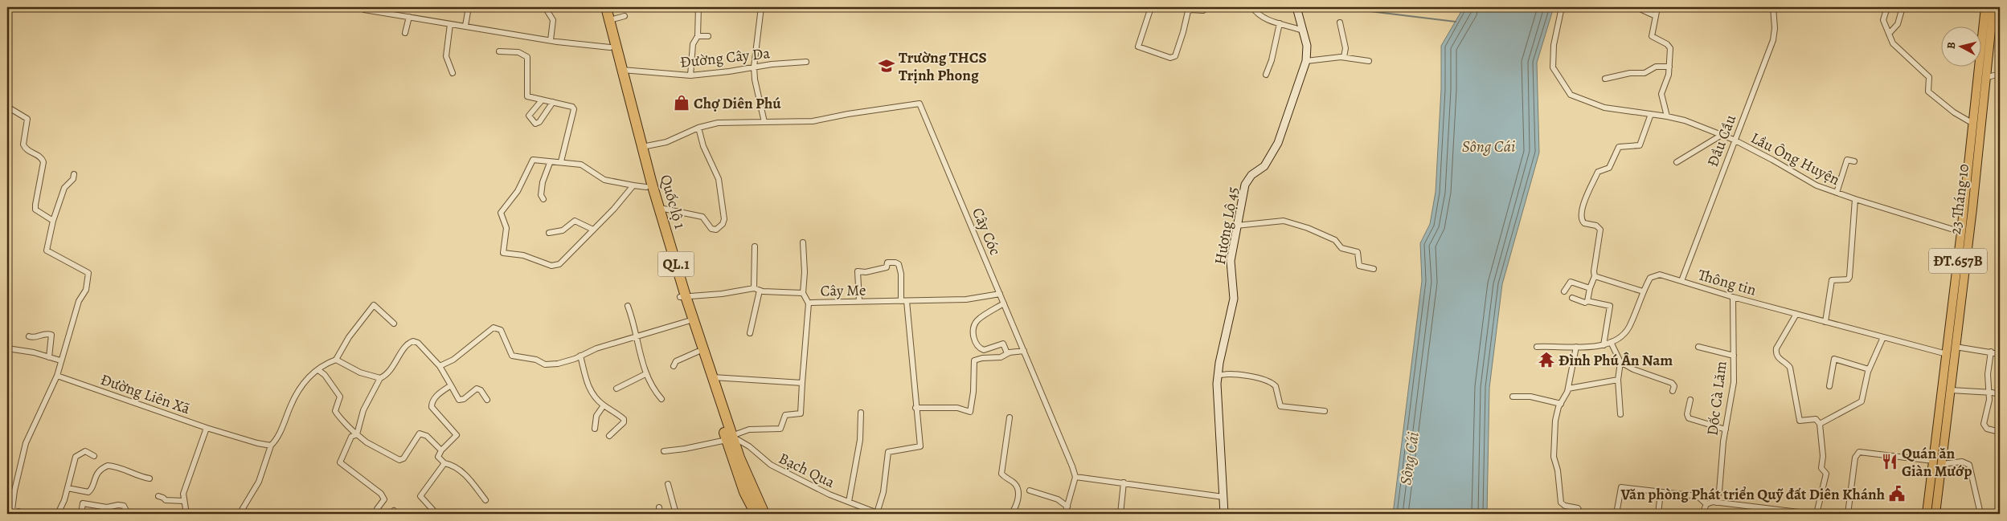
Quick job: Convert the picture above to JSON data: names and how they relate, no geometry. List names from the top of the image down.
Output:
{
  "streets": {
    "highway": ["Quốc lộ 1", "QL.1"],
    "main road": ["23 Tháng 10", "ĐT.657B"],
    "street": [
      "Đường Cây Da",
      "Đầu Cầu",
      "Lầu Ông Huyện",
      "Hương Lộ 45",
      "Cây Cóc",
      "Thông tin",
      "Cây Me",
      "Đường Liên Xã",
      "Dốc Cà Lăm",
      "Bạch Qua"
    ]
  },
  "crossings": [
    ["Đường Cây Da", "Quốc lộ 1"],
    ["Đầu Cầu", "Lầu Ông Huyện"],
    ["Đầu Cầu", "Thông tin"],
    ["Lầu Ông Huyện", "23 Tháng 10"],
    ["23 Tháng 10", "Thông tin"],
    ["Quốc lộ 1", "Cây Me"],
    ["Quốc lộ 1", "Bạch Qua"],
    ["Cây Cóc", "Cây Me"],
    ["Thông tin", "Dốc Cà Lăm"],
    ["Cây Me", "Bạch Qua"]
  ],
  "water": ["Sông Cái"],
  "places": {
    "school or university": ["Trường THCS Trịnh Phong"],
    "shop": ["Chợ Diên Phú"],
    "temple": ["Đình Phú Ân Nam"],
    "restaurant": ["Quán ăn Giàn Mướp"],
    "public building": ["Văn phòng Phát triển Quỹ đất Diên Khánh"]
  },
  "north": "left"
}
